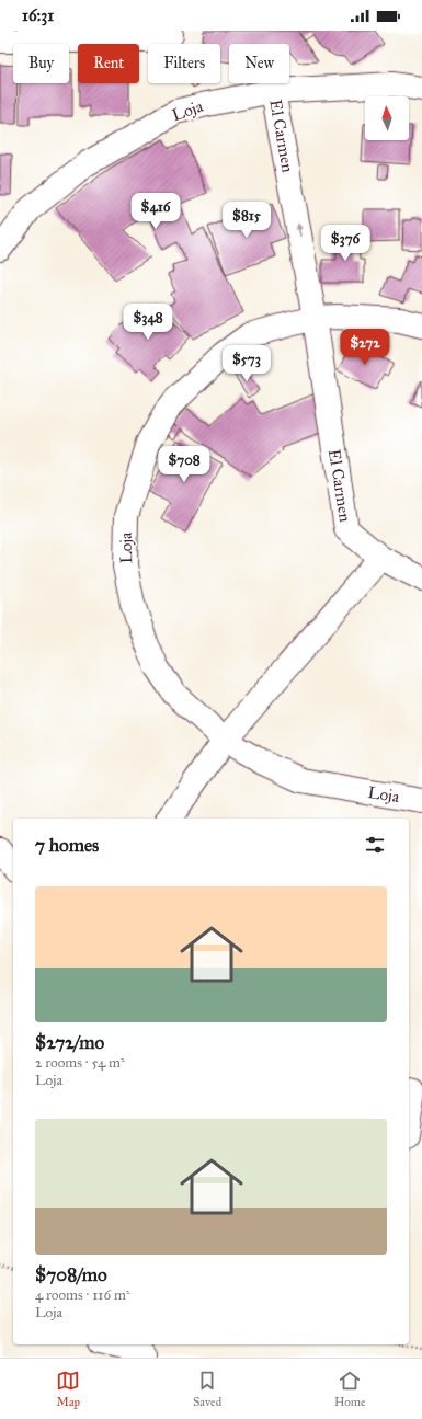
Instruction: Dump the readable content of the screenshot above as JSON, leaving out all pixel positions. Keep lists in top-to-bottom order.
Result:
{
  "streets": {
    "street": ["Loja", "El Carmen"]
  },
  "crossings": [
    ["Loja", "El Carmen"]
  ],
  "one_way": ["El Carmen"],
  "north": "top",
  "page": {
    "status": "16:31",
    "chip": [
      "Buy",
      "Rent",
      "Filters",
      "New"
    ],
    "price": [
      "$416",
      "$815",
      "$376",
      "$348",
      "$272",
      "$573",
      "$708"
    ],
    "heading": "7 homes",
    "list": [
      {
        "name": "$272/mo",
        "note": "2 rooms · 54 m² · Loja"
      },
      {
        "name": "$708/mo",
        "note": "4 rooms · 116 m² · Loja"
      }
    ],
    "tabs": ["Map", "Saved", "Home"]
  }
}
